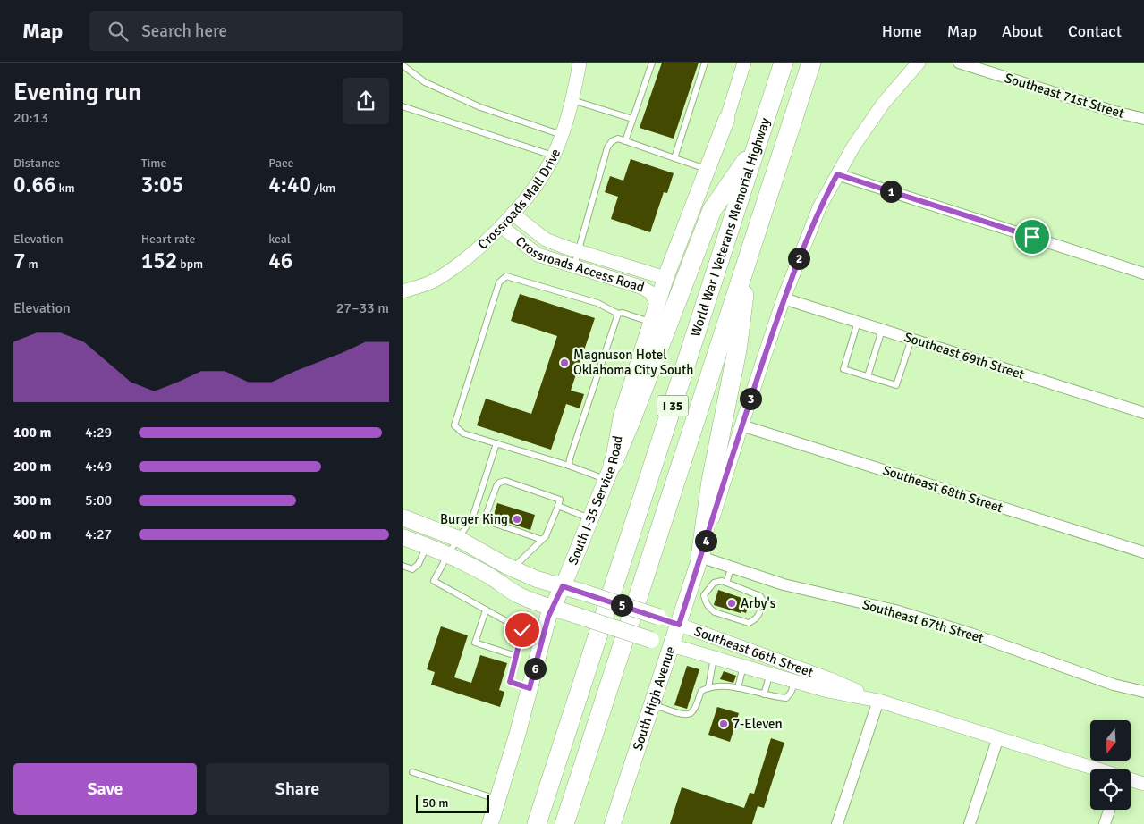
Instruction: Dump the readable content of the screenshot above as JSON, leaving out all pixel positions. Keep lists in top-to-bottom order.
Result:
{
  "streets": {
    "highway": ["World War I Veterans Memorial Highway", "I 35"],
    "main road": ["South I-35 Service Road", "Southeast 66th Street", "South High Avenue"],
    "street": [
      "Southeast 71st Street",
      "Crossroads Mall Drive",
      "Crossroads Access Road",
      "Southeast 69th Street",
      "Southeast 68th Street",
      "Southeast 67th Street"
    ]
  },
  "crossings": [
    ["Crossroads Mall Drive", "Crossroads Access Road"],
    ["Crossroads Access Road", "South I-35 Service Road"],
    ["Southeast 69th Street", "South High Avenue"],
    ["Southeast 68th Street", "South High Avenue"],
    ["South I-35 Service Road", "Southeast 66th Street"],
    ["Southeast 67th Street", "South High Avenue"],
    ["Southeast 66th Street", "South High Avenue"]
  ],
  "places": [
    "Magnuson Hotel Oklahoma City South",
    "Burger King",
    "Arby's",
    "7-Eleven"
  ],
  "scale_bar": "50 m",
  "north": "bottom",
  "page": {
    "header": "Map",
    "search": "Search here",
    "nav": [
      "Home",
      "Map",
      "About",
      "Contact"
    ],
    "heading": ["Evening run", "20:13"],
    "stats": [
      ["Distance", "0.66 km"],
      ["Time", "3:05"],
      ["Pace", "4:40 /km"],
      ["Elevation", "7 m"],
      ["Heart rate", "152 bpm"],
      ["kcal", "46"]
    ],
    "pins": [
      "1",
      "2",
      "3",
      "4",
      "5",
      "6"
    ],
    "chart": ["Elevation", "27–33 m"],
    "list": [
      {
        "name": "100 m",
        "note": "4:29"
      },
      {
        "name": "200 m",
        "note": "4:49"
      },
      {
        "name": "300 m",
        "note": "5:00"
      },
      {
        "name": "400 m",
        "note": "4:27"
      }
    ],
    "buttons": ["Save", "Share"],
    "scale": "50 m"
  }
}
